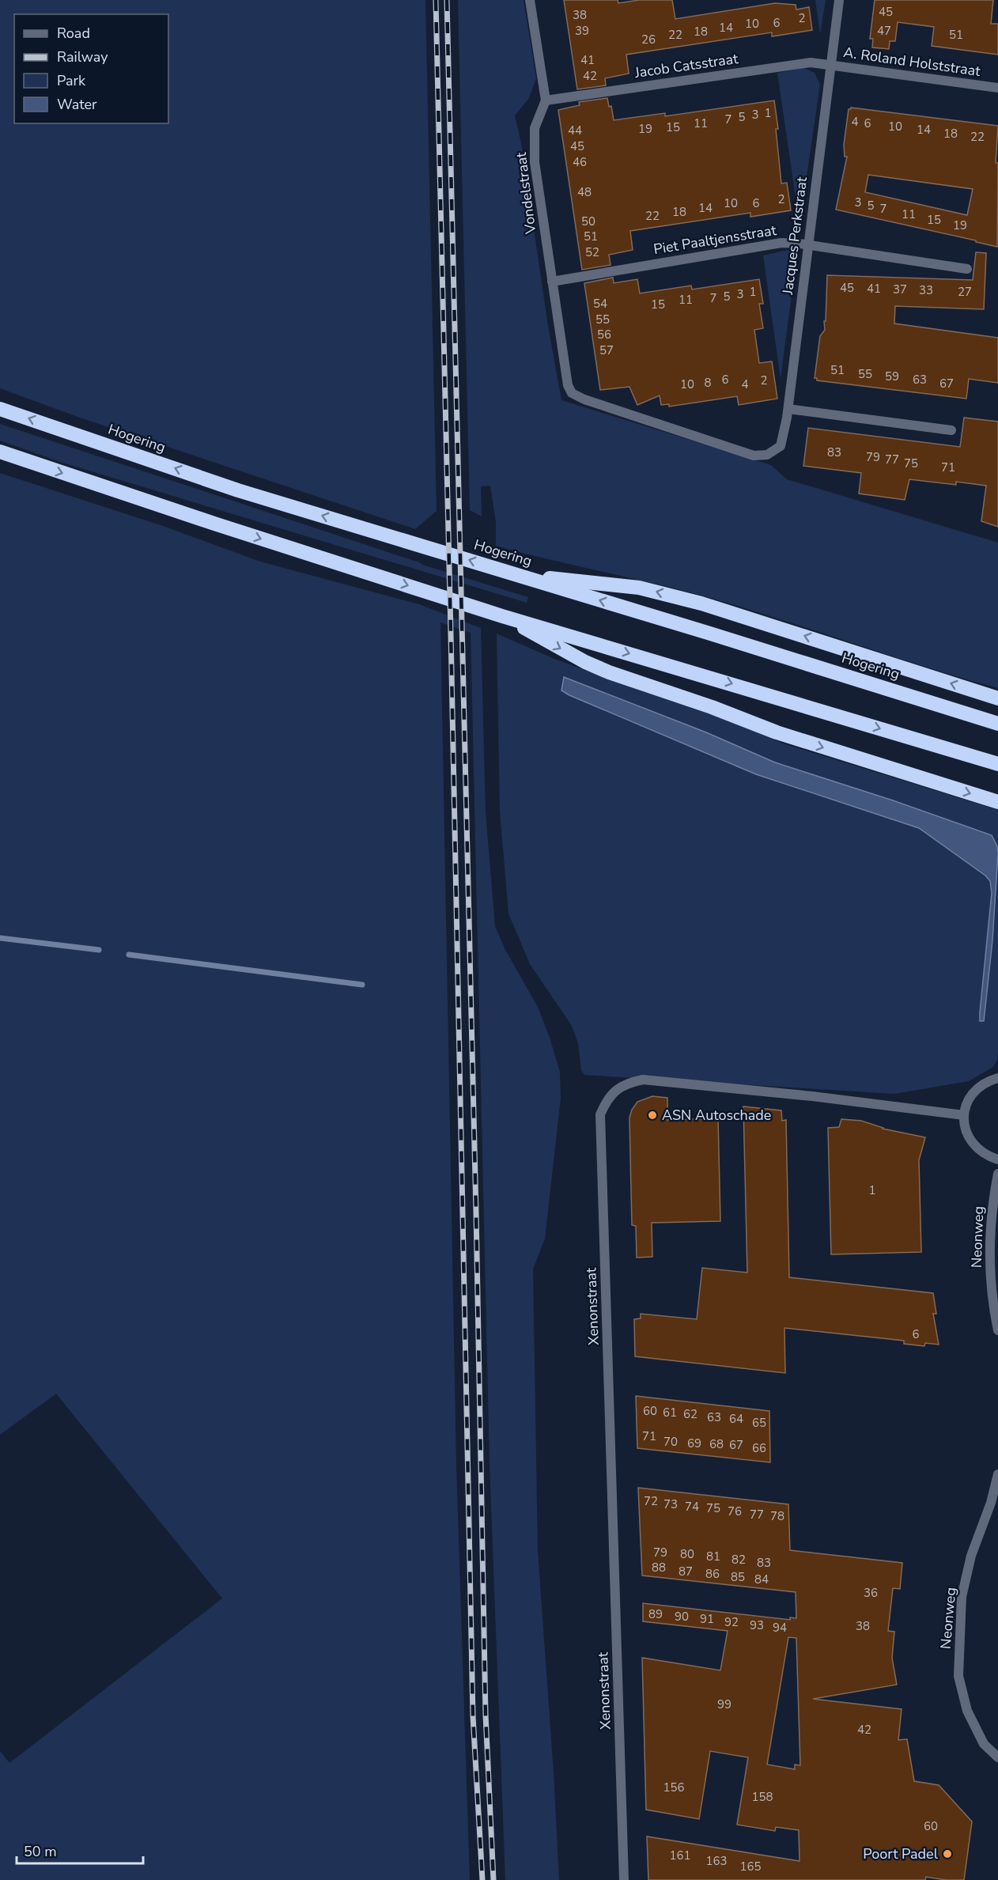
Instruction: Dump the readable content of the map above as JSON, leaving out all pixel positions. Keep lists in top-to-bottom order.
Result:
{
  "streets": {
    "highway": ["Hogering"],
    "street": [
      "A. Roland Holststraat",
      "Jacob Catsstraat",
      "Vondelstraat",
      "Jacques Perkstraat",
      "Piet Paaltjensstraat",
      "Neonweg",
      "Xenonstraat"
    ]
  },
  "crossings": [
    ["A. Roland Holststraat", "Jacob Catsstraat"],
    ["A. Roland Holststraat", "Jacques Perkstraat"],
    ["Jacob Catsstraat", "Vondelstraat"],
    ["Jacob Catsstraat", "Jacques Perkstraat"],
    ["Vondelstraat", "Jacques Perkstraat"],
    ["Vondelstraat", "Piet Paaltjensstraat"],
    ["Jacques Perkstraat", "Piet Paaltjensstraat"]
  ],
  "places": ["ASN Autoschade", "Poort Padel"],
  "house_numbers": [
    "45",
    "38",
    "2",
    "6",
    "10",
    "14",
    "39",
    "47",
    "18",
    "22",
    "51",
    "26",
    "41",
    "42",
    "1",
    "3",
    "5",
    "7",
    "4",
    "11",
    "6",
    "10",
    "15",
    "19",
    "14",
    "44",
    "18",
    "22",
    "45",
    "46",
    "48",
    "2",
    "3",
    "10",
    "6",
    "5",
    "14",
    "7",
    "18",
    "11",
    "22",
    "15",
    "50",
    "19",
    "51",
    "52",
    "45",
    "41",
    "37",
    "33",
    "1",
    "27",
    "3",
    "5",
    "7",
    "11",
    "54",
    "15",
    "55",
    "56",
    "57",
    "51",
    "55",
    "59",
    "6",
    "63",
    "2",
    "8",
    "67",
    "10",
    "4",
    "83",
    "79",
    "77",
    "75",
    "71",
    "1",
    "6",
    "60",
    "61",
    "62",
    "63",
    "64",
    "65",
    "71",
    "70",
    "69",
    "68",
    "67",
    "66",
    "72",
    "73",
    "74",
    "75",
    "76",
    "77",
    "78",
    "79",
    "80",
    "81",
    "82",
    "83",
    "88",
    "87",
    "86",
    "85",
    "84",
    "36",
    "89",
    "90",
    "91",
    "92",
    "93",
    "38",
    "94",
    "99",
    "42",
    "156",
    "158",
    "60",
    "161",
    "163",
    "165"
  ],
  "legend": [
    "Road",
    "Railway",
    "Park",
    "Water"
  ],
  "scale_bar": "50 m"
}
